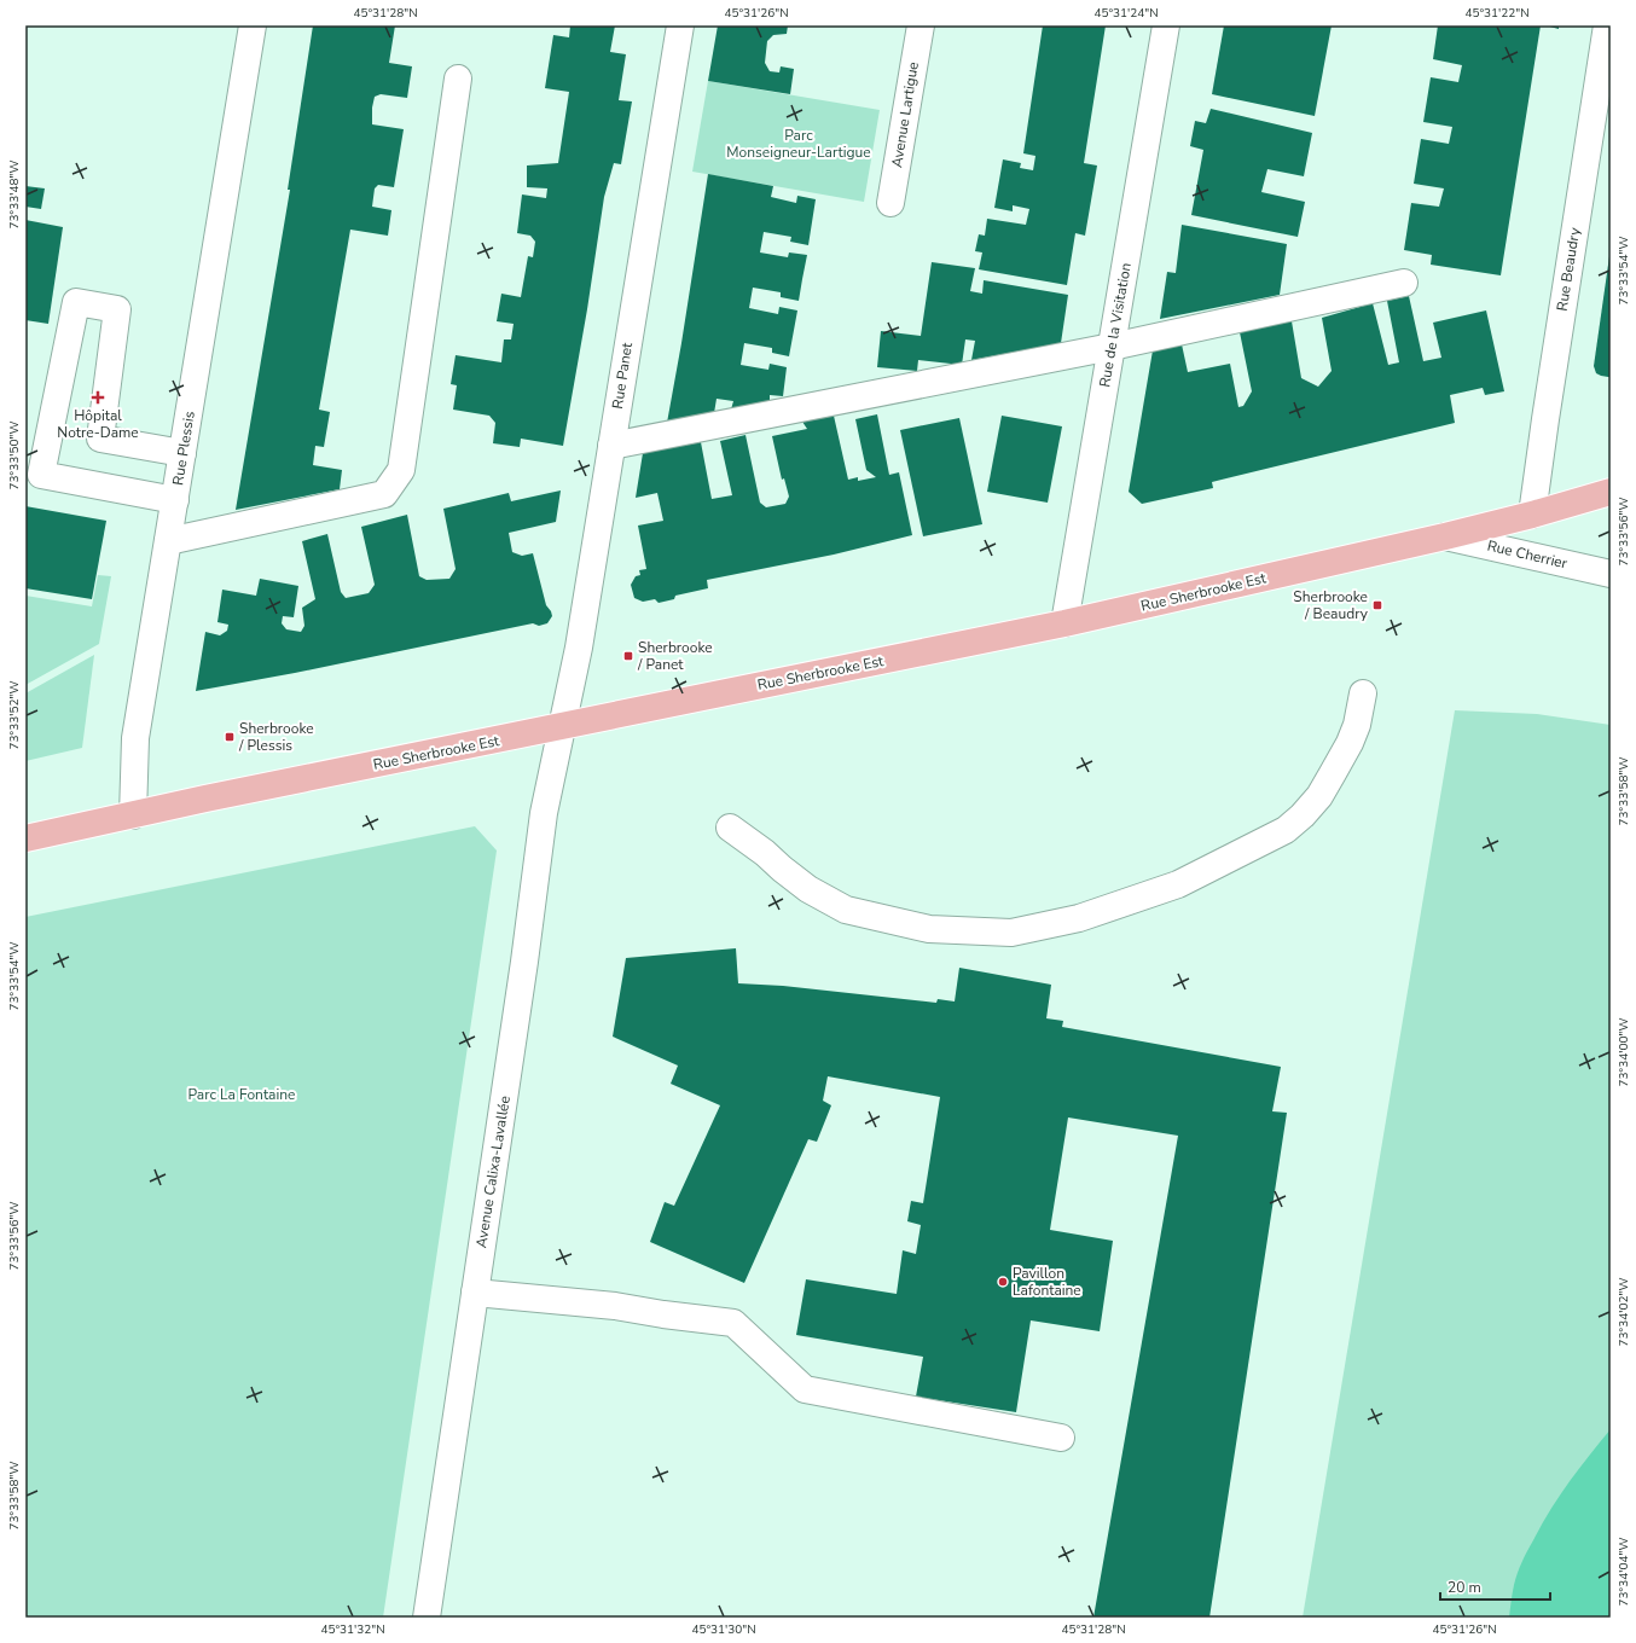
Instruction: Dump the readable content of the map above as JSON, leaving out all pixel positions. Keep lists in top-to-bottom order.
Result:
{
  "streets": {
    "main road": ["Rue Sherbrooke Est"],
    "street": [
      "Avenue Lartigue",
      "Rue Beaudry",
      "Rue de la Visitation",
      "Rue Panet",
      "Rue Plessis",
      "Rue Cherrier",
      "Avenue Calixa-Lavallée"
    ]
  },
  "crossings": [
    ["Rue Beaudry", "Rue Sherbrooke Est"],
    ["Rue de la Visitation", "Rue Sherbrooke Est"],
    ["Rue Panet", "Rue Sherbrooke Est"],
    ["Rue Panet", "Avenue Calixa-Lavallée"],
    ["Rue Plessis", "Rue Sherbrooke Est"],
    ["Rue Cherrier", "Rue Sherbrooke Est"],
    ["Rue Sherbrooke Est", "Avenue Calixa-Lavallée"]
  ],
  "parks": ["Parc Monseigneur-Lartigue", "Parc La Fontaine"],
  "places": {
    "health": ["Hôpital Notre-Dame"],
    "transit": ["Sherbrooke / Beaudry", "Sherbrooke / Panet", "Sherbrooke / Plessis"],
    "other": ["Pavillon Lafontaine"]
  },
  "scale_bar": "20 m",
  "coordinates": [
    "45°31'28\"N",
    "45°31'26\"N",
    "45°31'24\"N",
    "45°31'22\"N",
    "73°33'48\"W",
    "73°33'54\"W",
    "73°33'50\"W",
    "73°33'56\"W",
    "73°33'52\"W",
    "73°33'58\"W",
    "73°34'00\"W",
    "73°34'02\"W",
    "73°34'04\"W",
    "45°31'32\"N",
    "45°31'30\"N"
  ]
}
